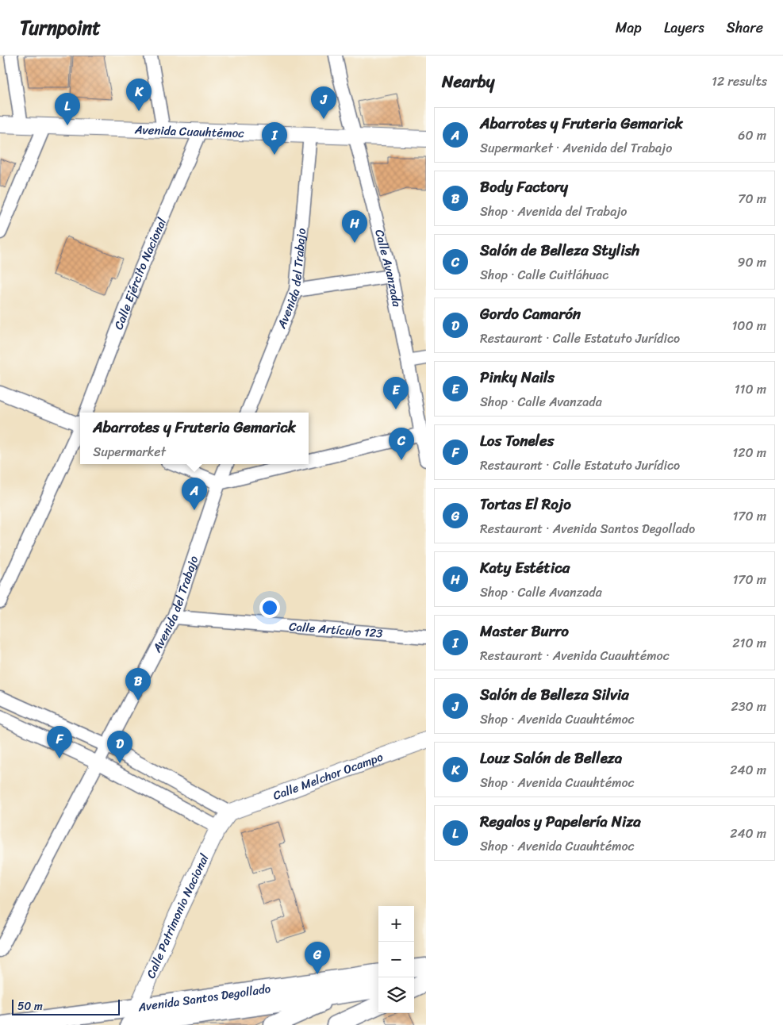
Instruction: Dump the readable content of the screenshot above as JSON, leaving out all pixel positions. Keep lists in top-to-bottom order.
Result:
{
  "streets": {
    "main road": ["Avenida Santos Degollado"],
    "street": [
      "Avenida Cuauhtémoc",
      "Calle Avanzada",
      "Calle Ejército Nacional",
      "Avenida del Trabajo",
      "Calle Artículo 123",
      "Calle Melchor Ocampo",
      "Calle Patrimonio Nacional"
    ]
  },
  "crossings": [
    ["Avenida Cuauhtémoc", "Calle Avanzada"],
    ["Avenida Cuauhtémoc", "Calle Ejército Nacional"],
    ["Avenida Cuauhtémoc", "Avenida del Trabajo"],
    ["Avenida del Trabajo", "Calle Artículo 123"],
    ["Calle Melchor Ocampo", "Calle Patrimonio Nacional"],
    ["Calle Patrimonio Nacional", "Avenida Santos Degollado"]
  ],
  "scale_bar": "50 m",
  "page": {
    "header": "Turnpoint",
    "nav": ["Map", "Layers", "Share"],
    "heading": ["Nearby", "12 results"],
    "pins": [
      "K",
      "J",
      "L",
      "I",
      "H",
      "E",
      "C",
      "A",
      "B",
      "F",
      "D",
      "G"
    ],
    "list": [
      {
        "mark": "A",
        "name": "Abarrotes y Fruteria Gemarick",
        "note": "Supermarket · Avenida del Trabajo",
        "value": "60 m"
      },
      {
        "mark": "B",
        "name": "Body Factory",
        "note": "Shop · Avenida del Trabajo",
        "value": "70 m"
      },
      {
        "mark": "C",
        "name": "Salón de Belleza Stylish",
        "note": "Shop · Calle Cuitláhuac",
        "value": "90 m"
      },
      {
        "mark": "D",
        "name": "Gordo Camarón",
        "note": "Restaurant · Calle Estatuto Jurídico",
        "value": "100 m"
      },
      {
        "mark": "E",
        "name": "Pinky Nails",
        "note": "Shop · Calle Avanzada",
        "value": "110 m"
      },
      {
        "mark": "F",
        "name": "Los Toneles",
        "note": "Restaurant · Calle Estatuto Jurídico",
        "value": "120 m"
      },
      {
        "mark": "G",
        "name": "Tortas El Rojo",
        "note": "Restaurant · Avenida Santos Degollado",
        "value": "170 m"
      },
      {
        "mark": "H",
        "name": "Katy Estética",
        "note": "Shop · Calle Avanzada",
        "value": "170 m"
      },
      {
        "mark": "I",
        "name": "Master Burro",
        "note": "Restaurant · Avenida Cuauhtémoc",
        "value": "210 m"
      },
      {
        "mark": "J",
        "name": "Salón de Belleza Silvia",
        "note": "Shop · Avenida Cuauhtémoc",
        "value": "230 m"
      },
      {
        "mark": "K",
        "name": "Louz Salón de Belleza",
        "note": "Shop · Avenida Cuauhtémoc",
        "value": "240 m"
      },
      {
        "mark": "L",
        "name": "Regalos y Papelería Niza",
        "note": "Shop · Avenida Cuauhtémoc",
        "value": "240 m"
      }
    ],
    "popup": ["Abarrotes y Fruteria Gemarick", "Supermarket"],
    "map_buttons": ["+", "−"],
    "scale": "50 m"
  }
}
